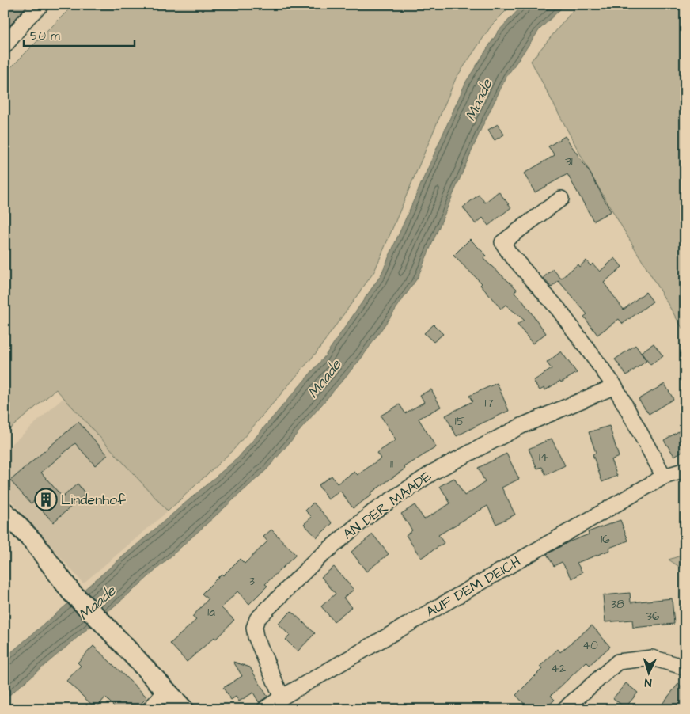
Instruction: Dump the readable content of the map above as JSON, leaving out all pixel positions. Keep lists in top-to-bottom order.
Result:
{
  "streets": {
    "street": ["AN DER MAADE", "AUF DEM DEICH"]
  },
  "crossings": [
    ["AN DER MAADE", "AUF DEM DEICH"]
  ],
  "water": ["Maade"],
  "places": {
    "building": ["Lindenhof"]
  },
  "house_numbers": [
    "31",
    "17",
    "15",
    "14",
    "11",
    "16",
    "3",
    "38",
    "1a",
    "36",
    "40",
    "42"
  ],
  "scale_bar": "50 m",
  "north": "bottom"
}
